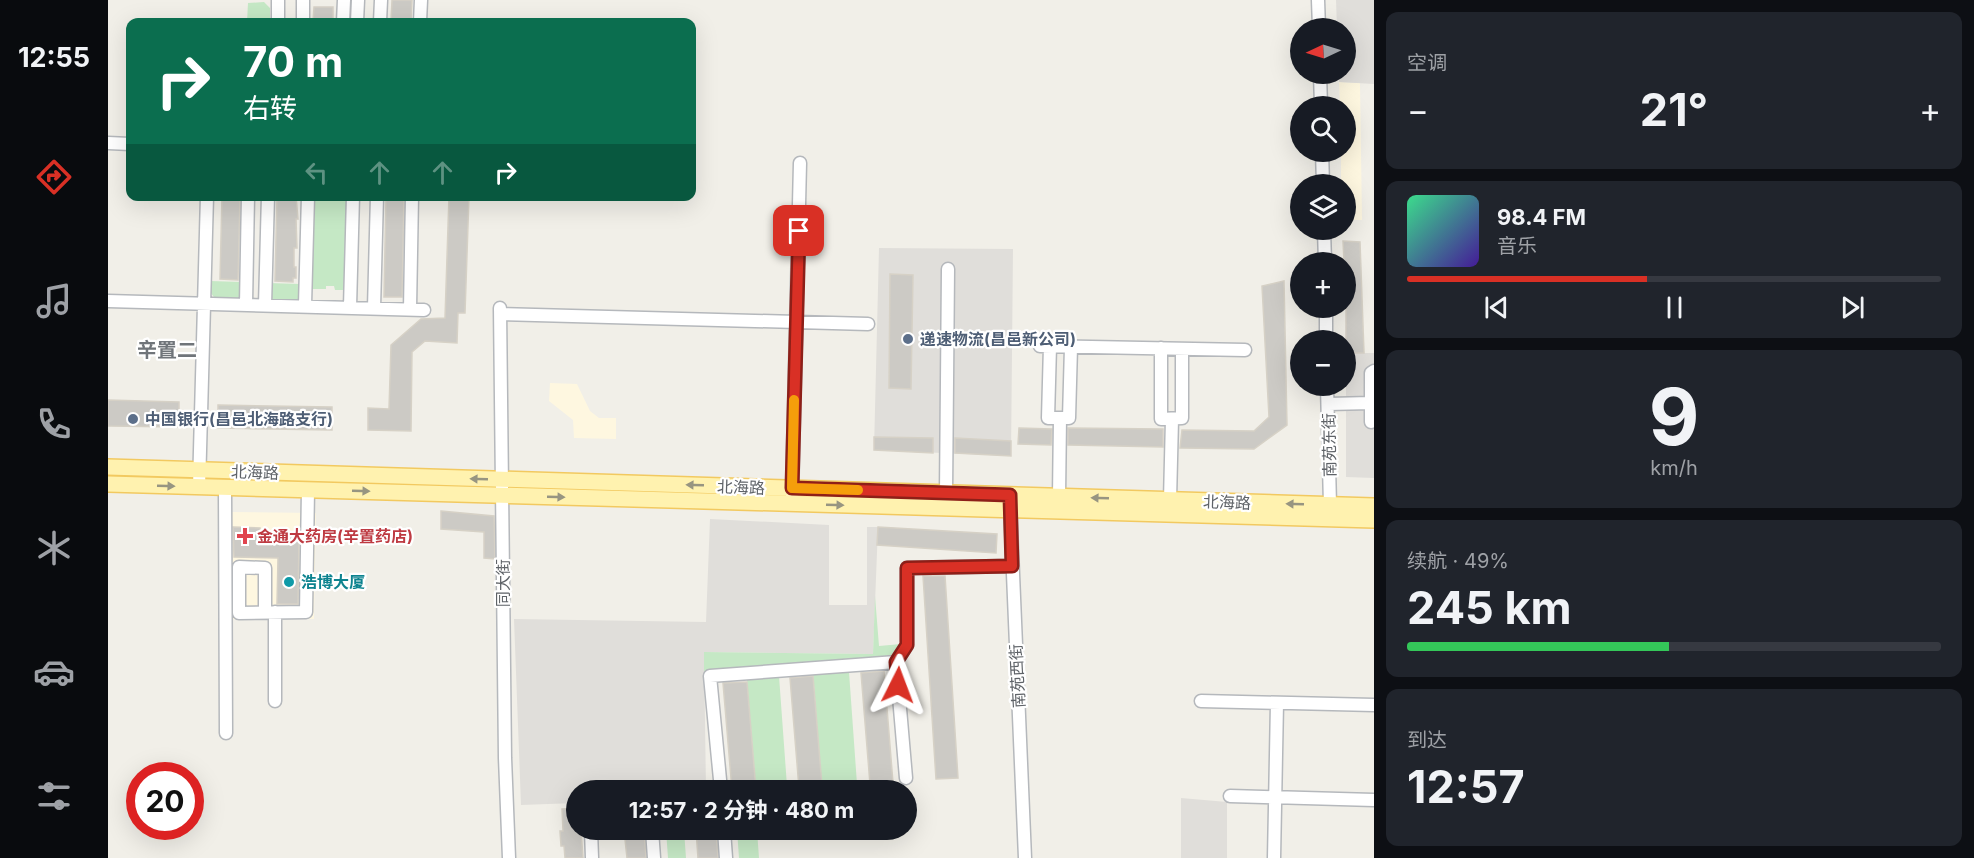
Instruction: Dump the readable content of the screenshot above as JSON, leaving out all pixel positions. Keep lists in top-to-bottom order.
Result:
{
  "streets": {
    "main road": ["北海路"],
    "street": ["南苑东街", "同大街", "南苑西街"]
  },
  "crossings": [
    ["南苑东街", "北海路"],
    ["北海路", "同大街"],
    ["北海路", "南苑西街"]
  ],
  "districts": ["辛置二"],
  "places": {
    "other": ["递速物流(昌邑新公司)", "中国银行(昌邑北海路支行)", "浩博大厦"],
    "health": ["金通大药房(辛置药店)"]
  },
  "north": "left",
  "page": {
    "tabs": "12:55",
    "tile": [
      "空调",
      ["9", "km/h"],
      ["续航 · 49%", "245 km"],
      ["到达", "12:57"]
    ],
    "map_buttons": ["+", "−"],
    "turn": ["70 m", "右转"],
    "heat": ["−", "21°", "+"],
    "song": ["98.4 FM", "音乐"],
    "limit": "20",
    "trip": "12:57 · 2 分钟 · 480 m"
  }
}
